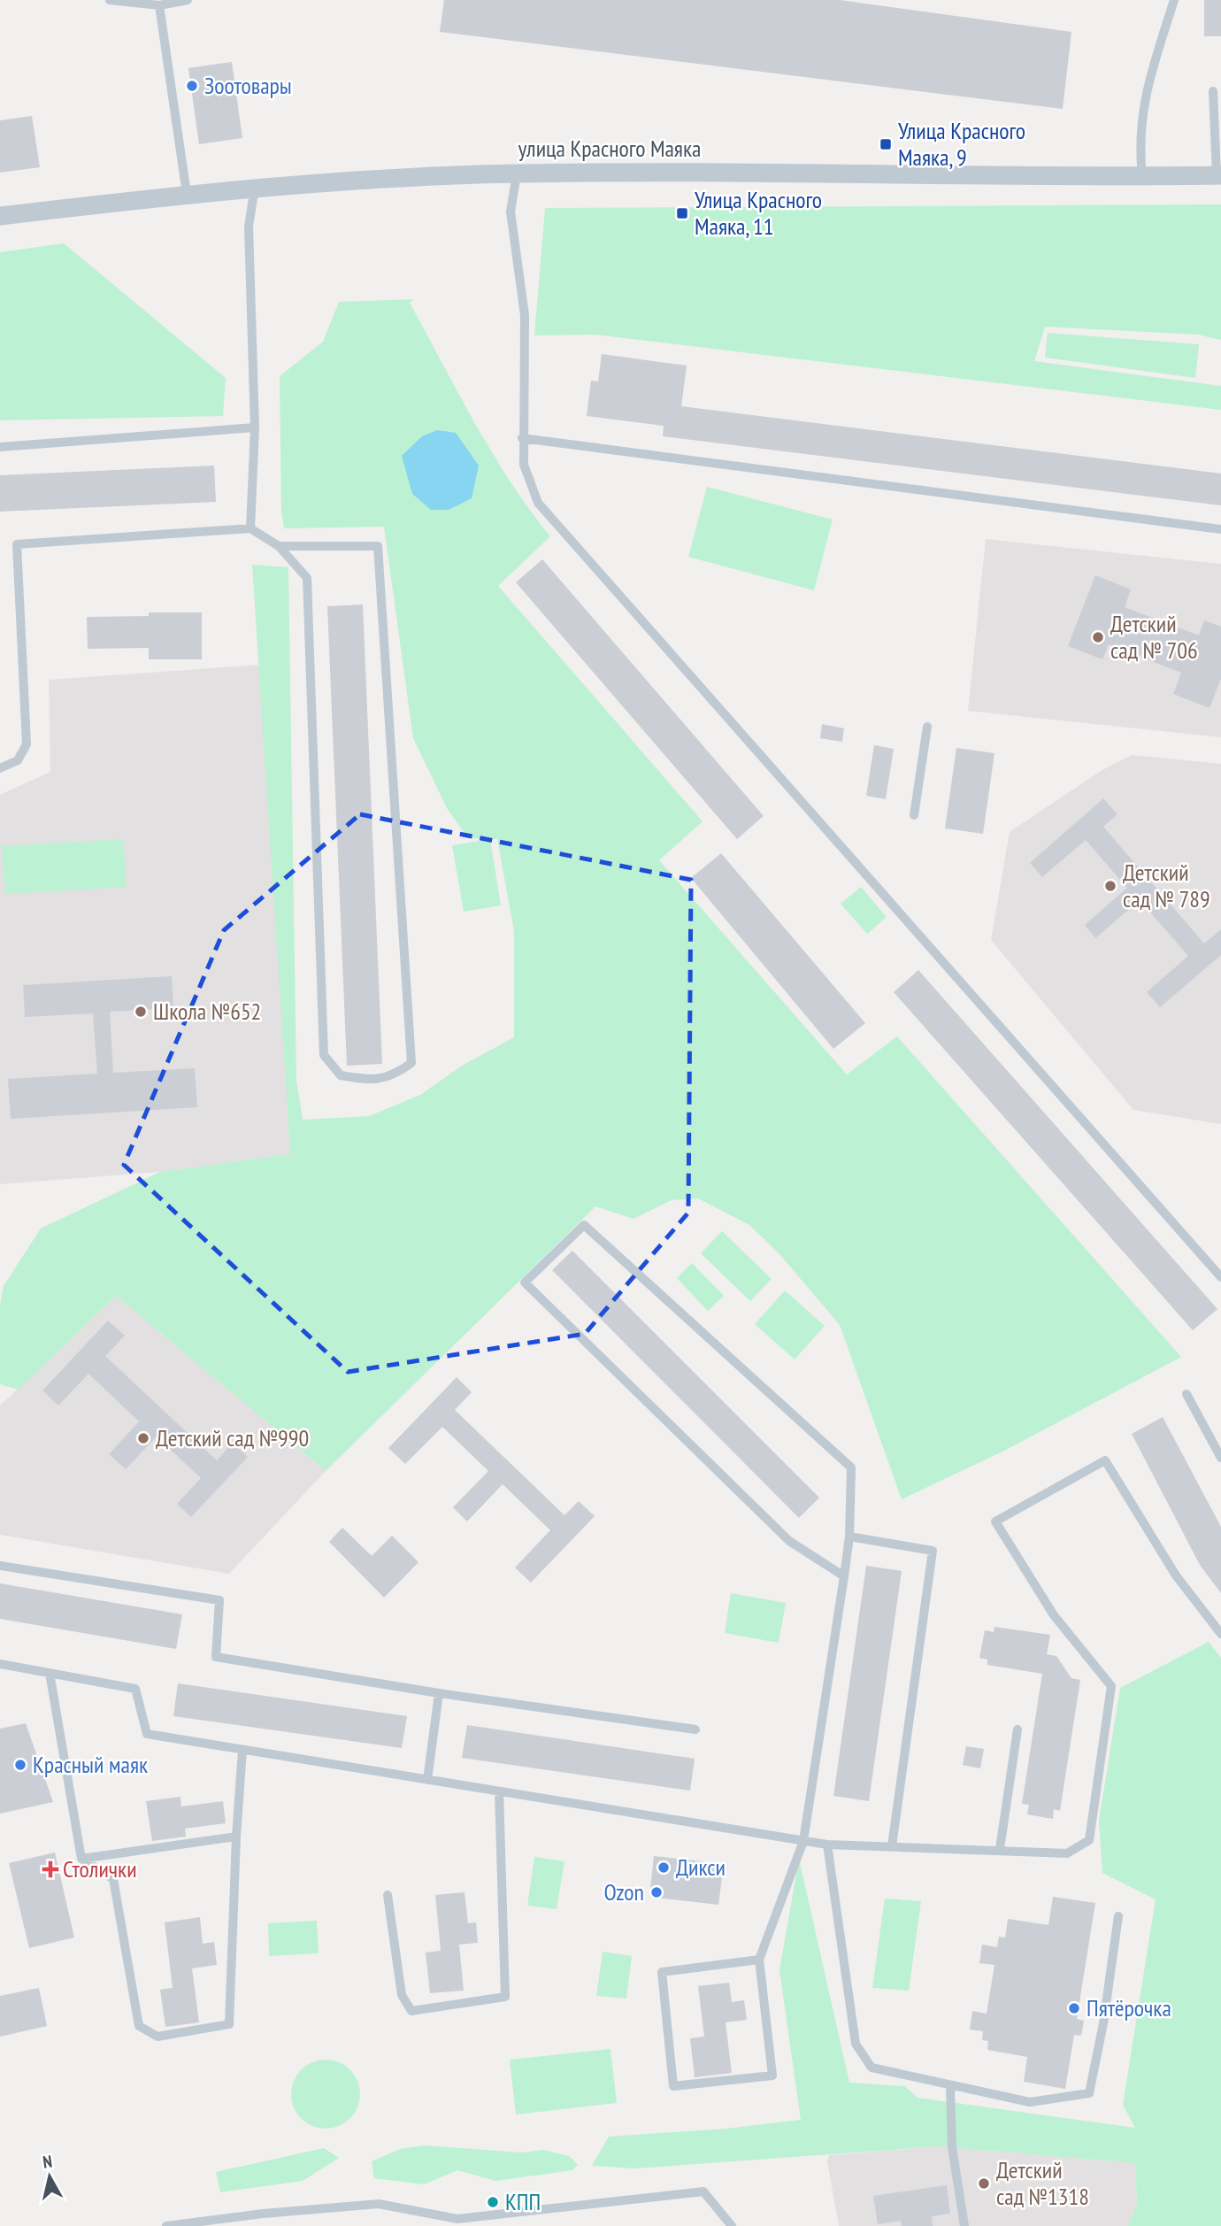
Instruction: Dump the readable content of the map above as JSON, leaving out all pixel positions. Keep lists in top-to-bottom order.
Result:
{
  "streets": {
    "street": ["улица Красного Маяка"]
  },
  "places": {
    "other": [
      "Зоотовары",
      "Детский сад № 706",
      "Детский сад № 789",
      "Школа №652",
      "Детский сад №990",
      "Красный маяк",
      "Дикси",
      "Ozon",
      "Пятёрочка",
      "Детский сад №1318",
      "КПП"
    ],
    "transit": ["Улица Красного Маяка, 9", "Улица Красного Маяка, 11"],
    "health": ["Столички"]
  },
  "north": "top"
}
